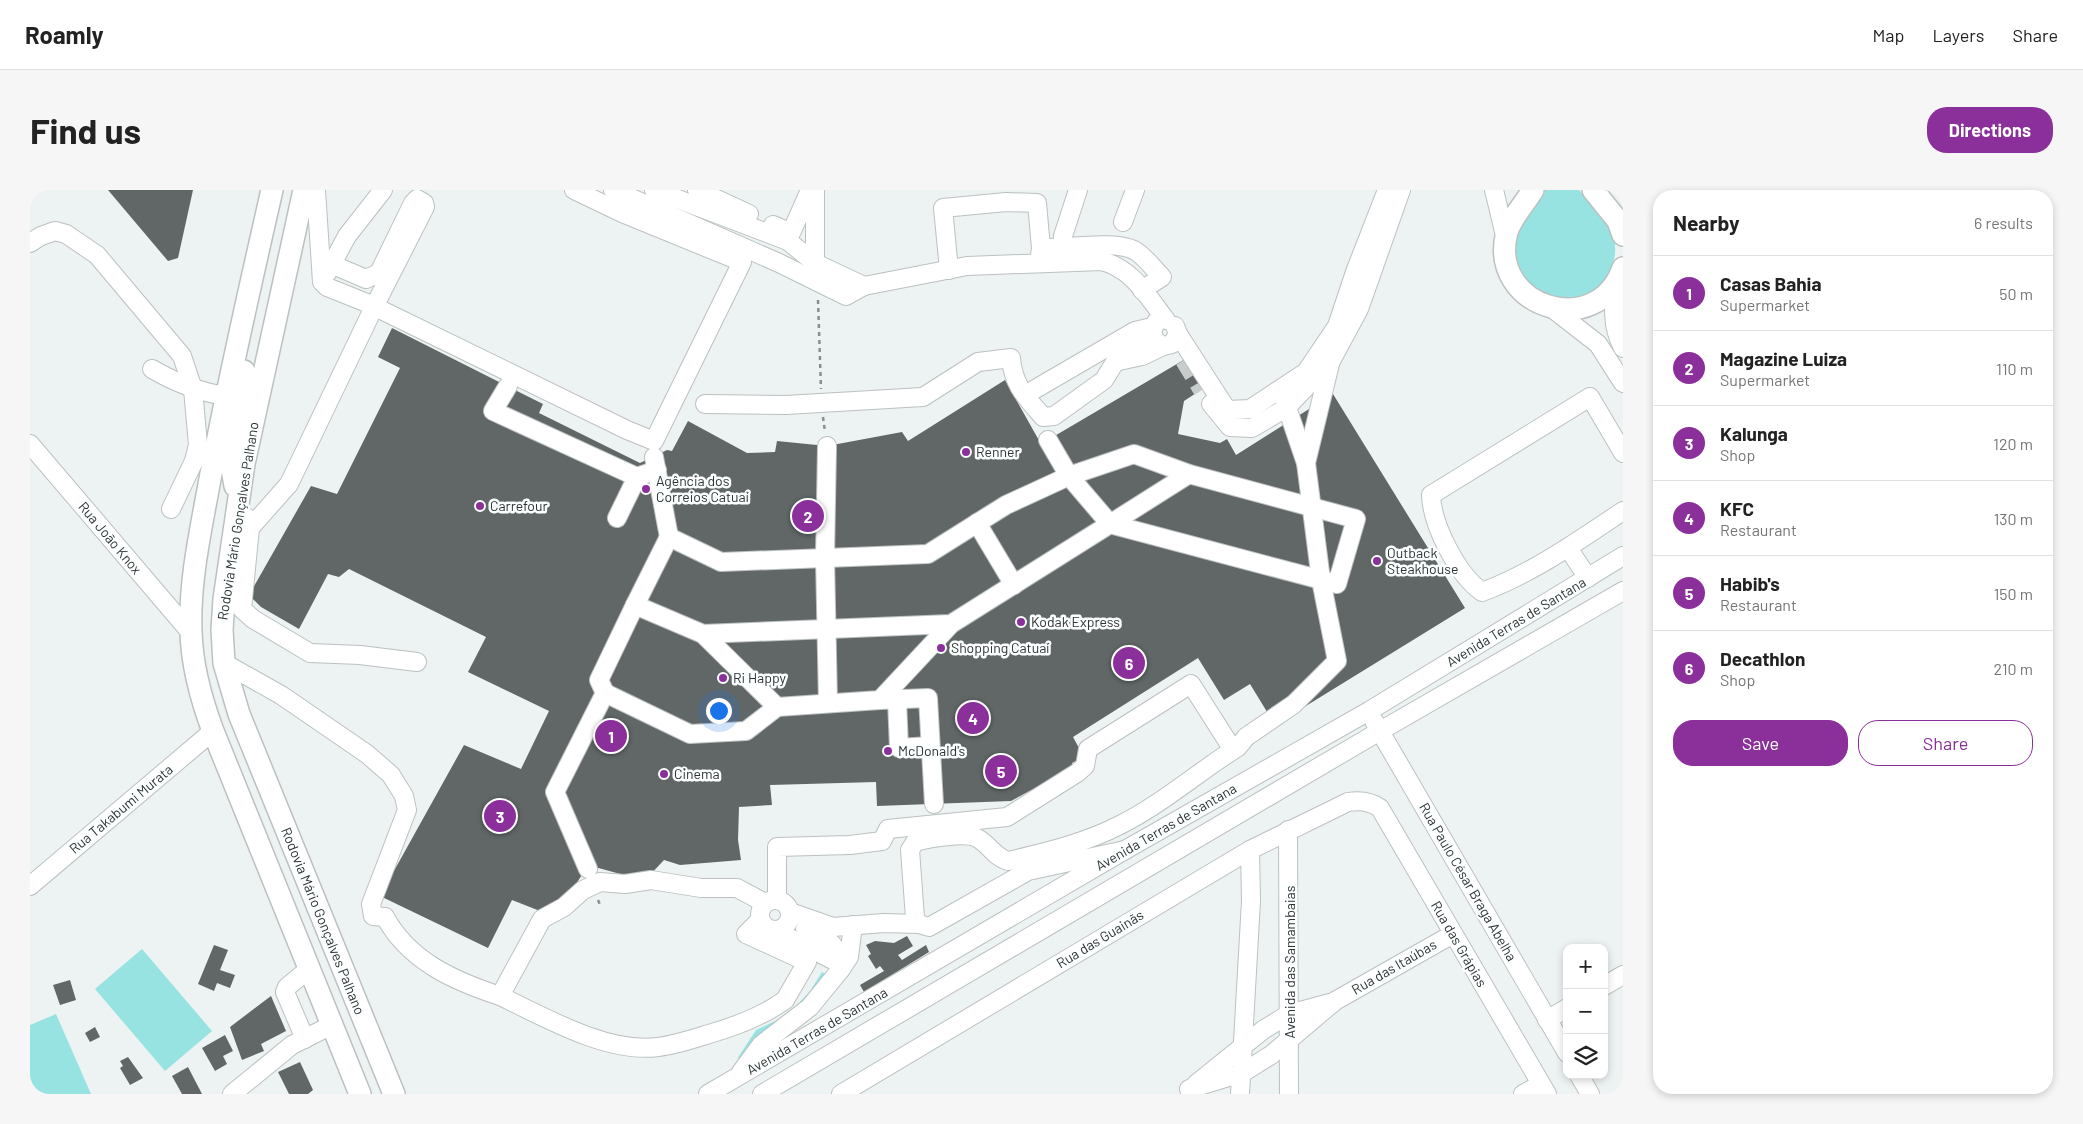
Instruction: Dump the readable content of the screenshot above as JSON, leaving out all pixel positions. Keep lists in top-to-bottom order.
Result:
{
  "streets": {
    "main road": ["Rodovia Mário Gonçalves Palhano"],
    "street": [
      "Rua João Knox",
      "Avenida Terras de Santana",
      "Rua Takabumi Murata",
      "Rua Paulo César Braga Abelha",
      "Rua das Guainãs",
      "Rua das Grápias",
      "Avenida das Samambaias",
      "Rua das Itaúbas"
    ]
  },
  "crossings": [
    ["Avenida Terras de Santana", "Rua Paulo César Braga Abelha"],
    ["Rua das Guainãs", "Rua das Grápias"],
    ["Rua das Guainãs", "Avenida das Samambaias"],
    ["Rua das Grápias", "Rua das Itaúbas"],
    ["Avenida das Samambaias", "Rua das Itaúbas"]
  ],
  "places": [
    "Renner",
    "Agência dos Correios Catuaí",
    "Carrefour",
    "Outback Steakhouse",
    "Kodak Express",
    "Shopping Catuaí",
    "Ri Happy",
    "McDonald's",
    "Cinema"
  ],
  "page": {
    "header": "Roamly",
    "nav": ["Map", "Layers", "Share"],
    "buttons": [
      "Directions",
      ["Save", "Share"]
    ],
    "title": "Find us",
    "heading": ["Nearby", "6 results"],
    "list": [
      {
        "mark": "1",
        "name": "Casas Bahia",
        "note": "Supermarket",
        "value": "50 m"
      },
      {
        "mark": "2",
        "name": "Magazine Luiza",
        "note": "Supermarket",
        "value": "110 m"
      },
      {
        "mark": "3",
        "name": "Kalunga",
        "note": "Shop",
        "value": "120 m"
      },
      {
        "mark": "4",
        "name": "KFC",
        "note": "Restaurant",
        "value": "130 m"
      },
      {
        "mark": "5",
        "name": "Habib's",
        "note": "Restaurant",
        "value": "150 m"
      },
      {
        "mark": "6",
        "name": "Decathlon",
        "note": "Shop",
        "value": "210 m"
      }
    ],
    "pins": [
      "2",
      "6",
      "4",
      "1",
      "5",
      "3"
    ],
    "map_buttons": ["+", "−"]
  }
}
